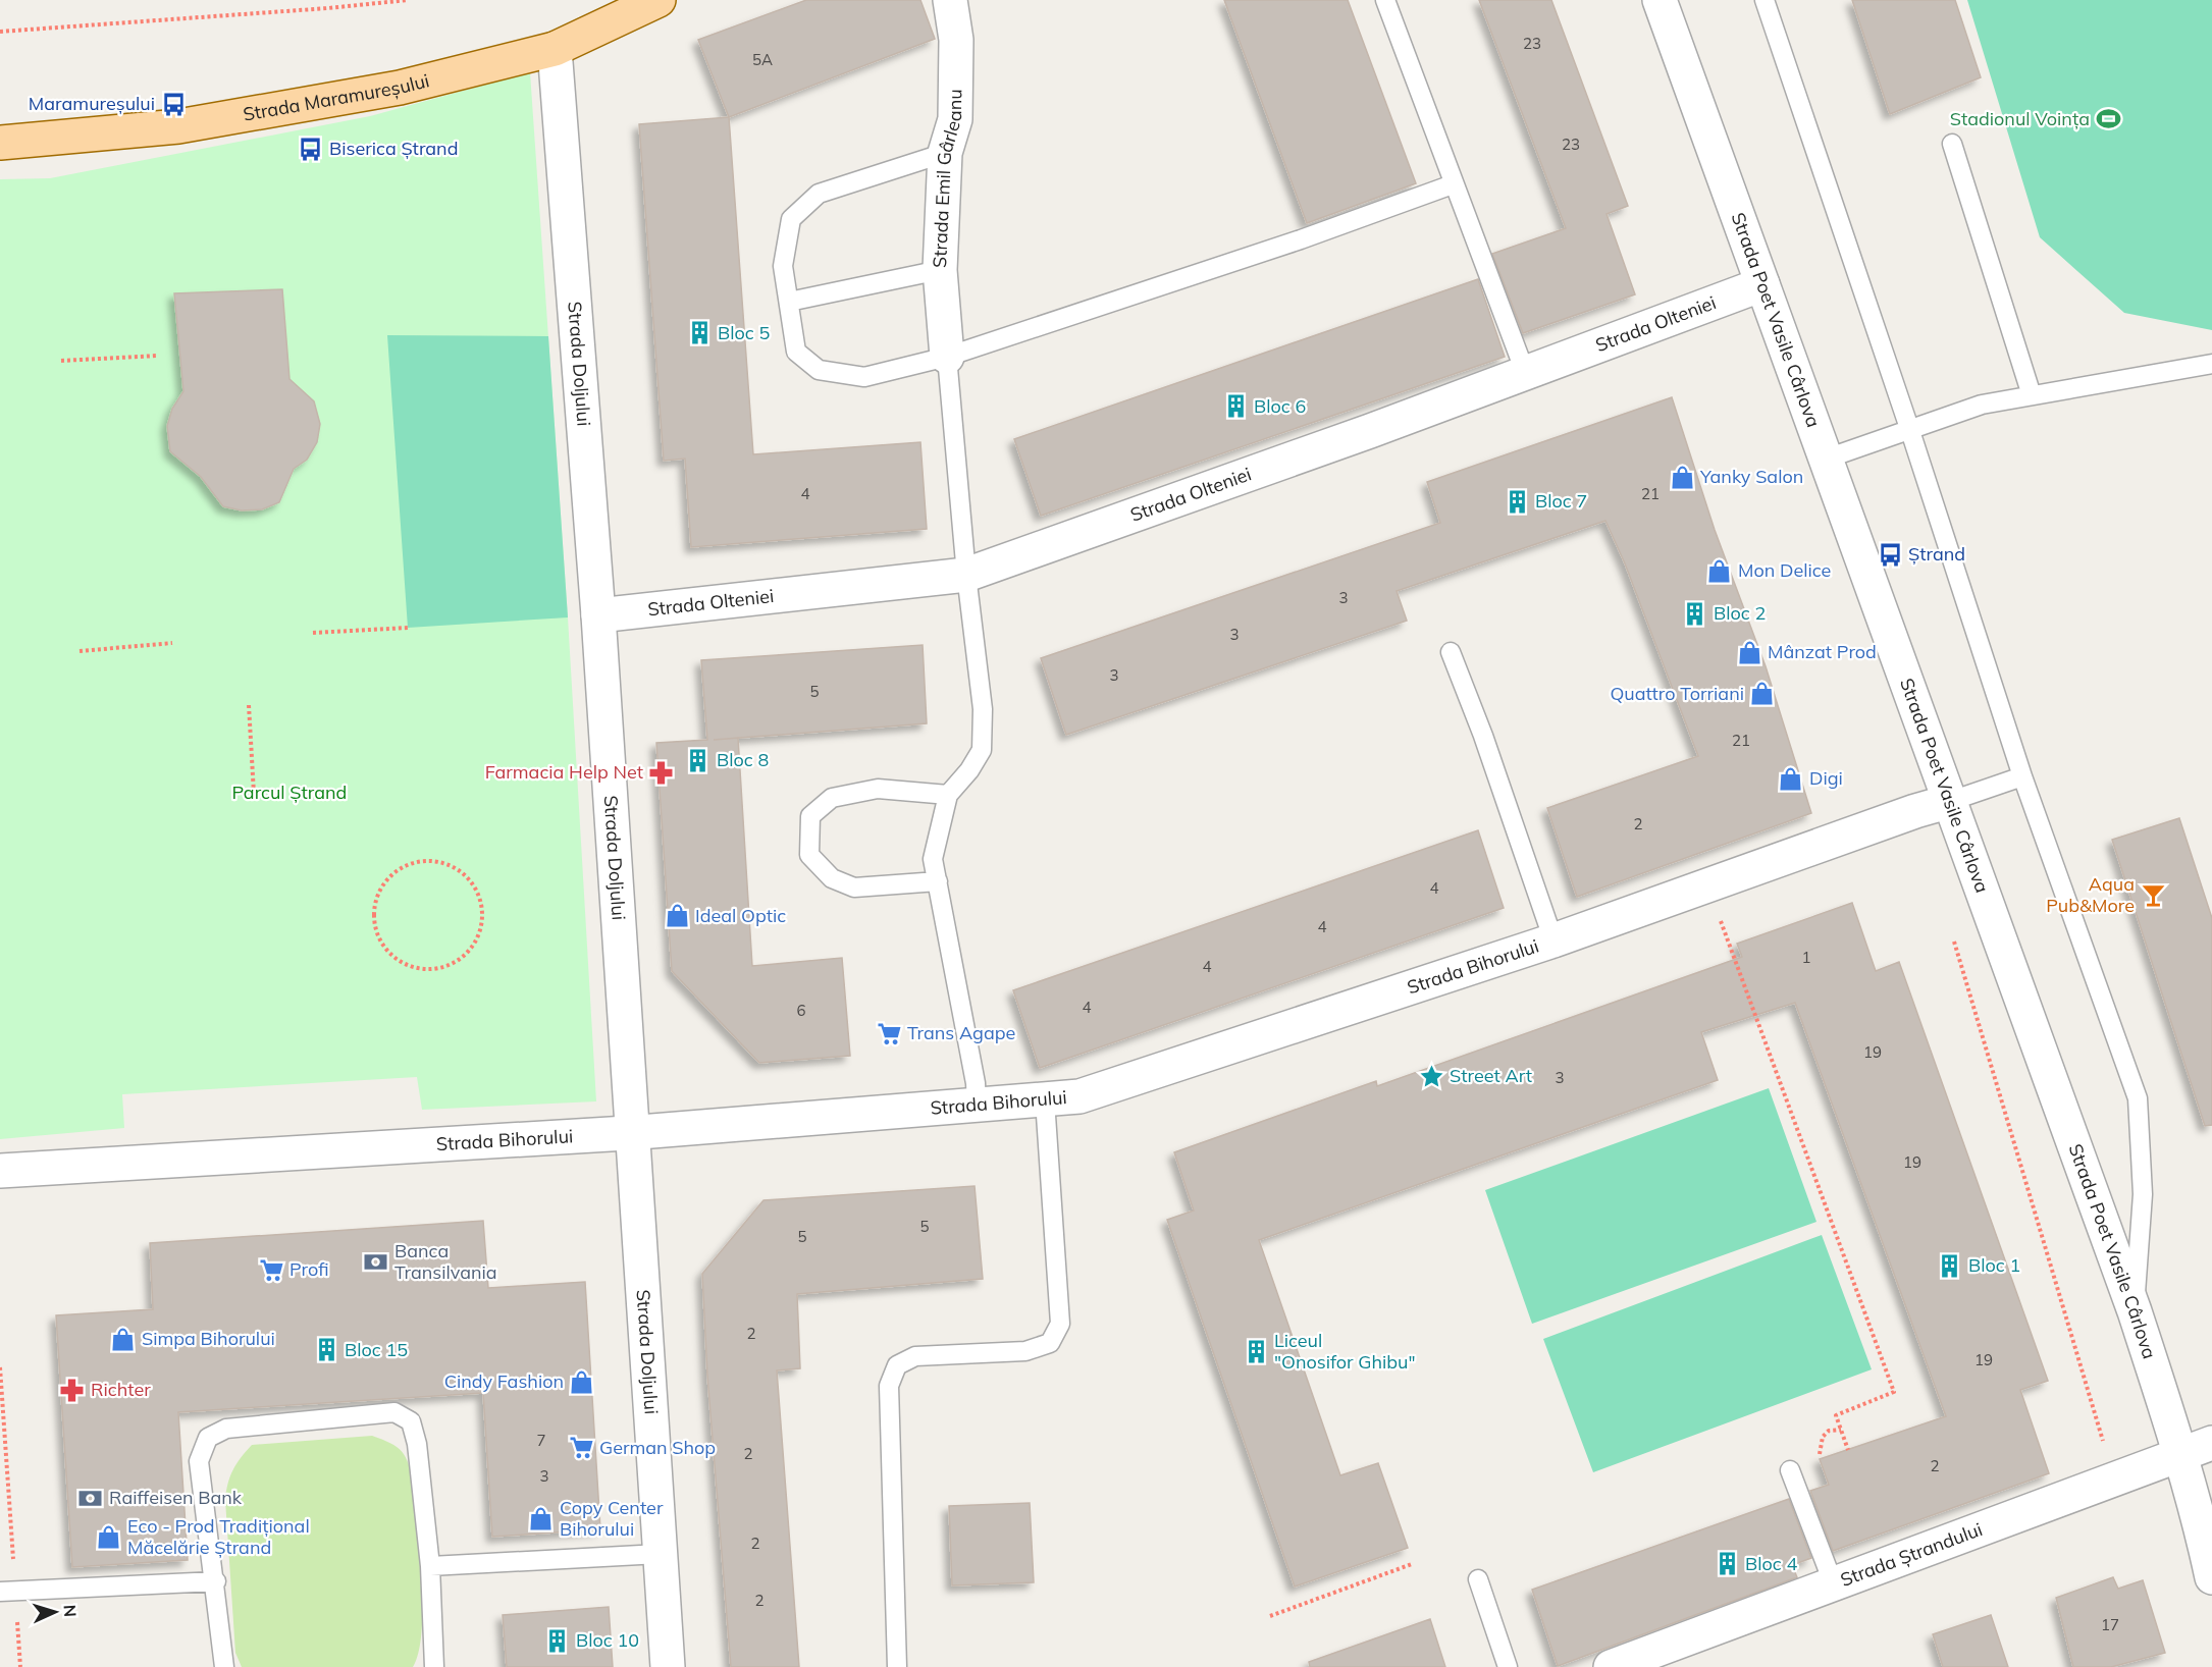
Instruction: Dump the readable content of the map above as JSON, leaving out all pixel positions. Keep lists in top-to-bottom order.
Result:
{
  "streets": {
    "main road": ["Strada Maramureșului"],
    "street": [
      "Strada Emil Gârleanu",
      "Strada Poet Vasile Cârlova",
      "Strada Olteniei",
      "Strada Doljului",
      "Strada Bihorului",
      "Strada Ștrandului"
    ]
  },
  "crossings": [
    ["Strada Maramureșului", "Strada Doljului"],
    ["Strada Poet Vasile Cârlova", "Strada Olteniei"],
    ["Strada Poet Vasile Cârlova", "Strada Bihorului"],
    ["Strada Poet Vasile Cârlova", "Strada Ștrandului"],
    ["Strada Olteniei", "Strada Doljului"],
    ["Strada Doljului", "Strada Bihorului"]
  ],
  "parks": ["Parcul Ștrand"],
  "places": {
    "bus stop": ["Maramureșului", "Biserica Ștrand", "Ștrand"],
    "sports": ["Stadionul Voința"],
    "building": [
      "Bloc 5",
      "Bloc 6",
      "Bloc 7",
      "Bloc 2",
      "Bloc 8",
      "Bloc 1",
      "Bloc 15",
      "Liceul \"Onosifor Ghibu\"",
      "Bloc 4",
      "Bloc 10"
    ],
    "shop": [
      "Yanky Salon",
      "Mon Delice",
      "Mânzat Prod",
      "Quattro Torriani",
      "Digi",
      "Ideal Optic",
      "Simpa Bihorului",
      "Cindy Fashion",
      "Copy Center Bihorului",
      "Eco - Prod Tradițional Măcelărie Ștrand"
    ],
    "pharmacy": ["Farmacia Help Net", "Richter"],
    "bar": ["Aqua Pub&More"],
    "supermarket": ["Trans Agape", "Profi", "German Shop"],
    "place": ["Street Art"],
    "bank": ["Banca Transilvania", "Raiffeisen Bank"]
  },
  "house_numbers": [
    "23",
    "5A",
    "23",
    "4",
    "21",
    "3",
    "3",
    "3",
    "5",
    "21",
    "2",
    "4",
    "4",
    "1",
    "4",
    "4",
    "6",
    "19",
    "3",
    "19",
    "5",
    "5",
    "2",
    "19",
    "7",
    "2",
    "2",
    "3",
    "2",
    "2",
    "17"
  ],
  "north": "right"
}
